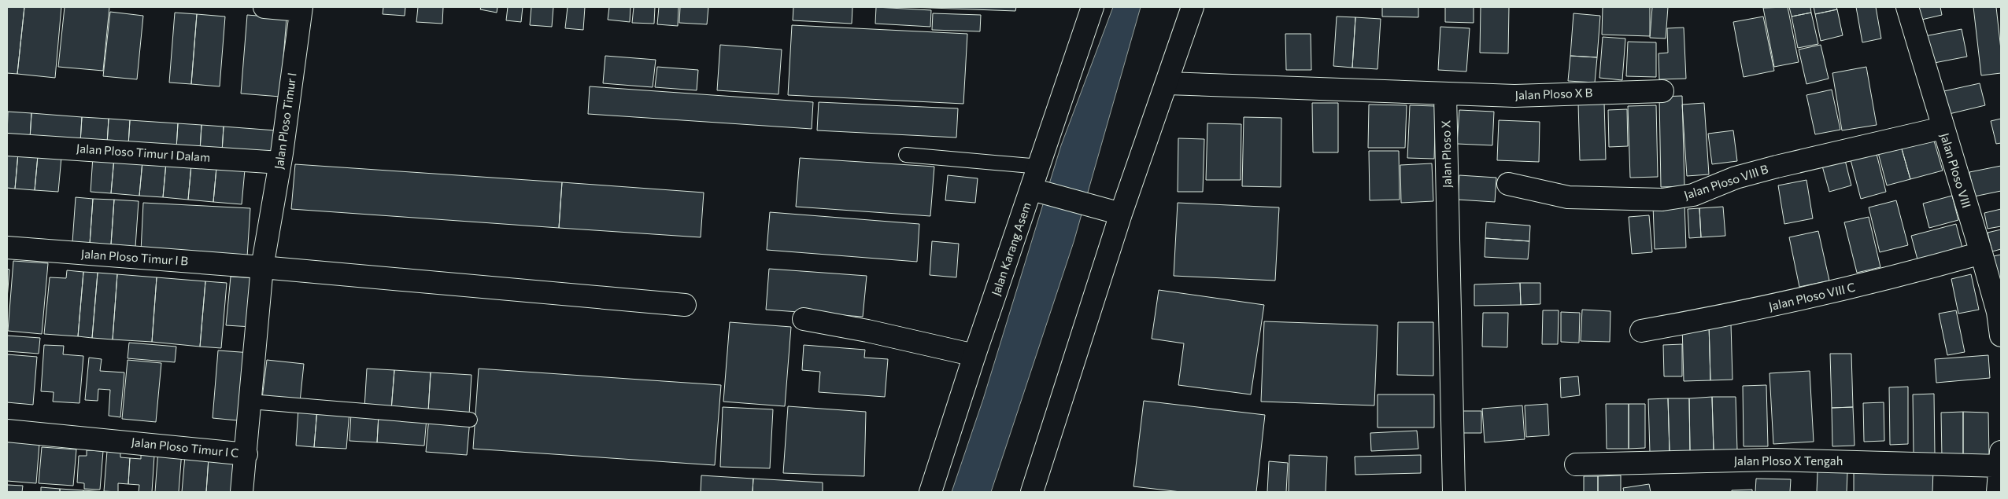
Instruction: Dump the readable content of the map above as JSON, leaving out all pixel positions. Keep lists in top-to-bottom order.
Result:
{
  "streets": {
    "street": [
      "Jalan Ploso X B",
      "Jalan Ploso Timur I",
      "Jalan Ploso Timur I Dalam",
      "Jalan Ploso X",
      "Jalan Ploso VIII",
      "Jalan Ploso VIII B",
      "Jalan Karang Asem",
      "Jalan Ploso Timur I B",
      "Jalan Ploso VIII C",
      "Jalan Ploso Timur I C",
      "Jalan Ploso X Tengah"
    ]
  },
  "crossings": [
    ["Jalan Ploso X B", "Jalan Ploso X"],
    ["Jalan Ploso Timur I", "Jalan Ploso Timur I Dalam"],
    ["Jalan Ploso Timur I", "Jalan Ploso Timur I B"],
    ["Jalan Ploso Timur I", "Jalan Ploso Timur I C"],
    ["Jalan Ploso VIII", "Jalan Ploso VIII B"],
    ["Jalan Ploso VIII", "Jalan Ploso VIII C"],
    ["Jalan Ploso Timur I B", "Jalan Ploso Timur I C"]
  ]
}
